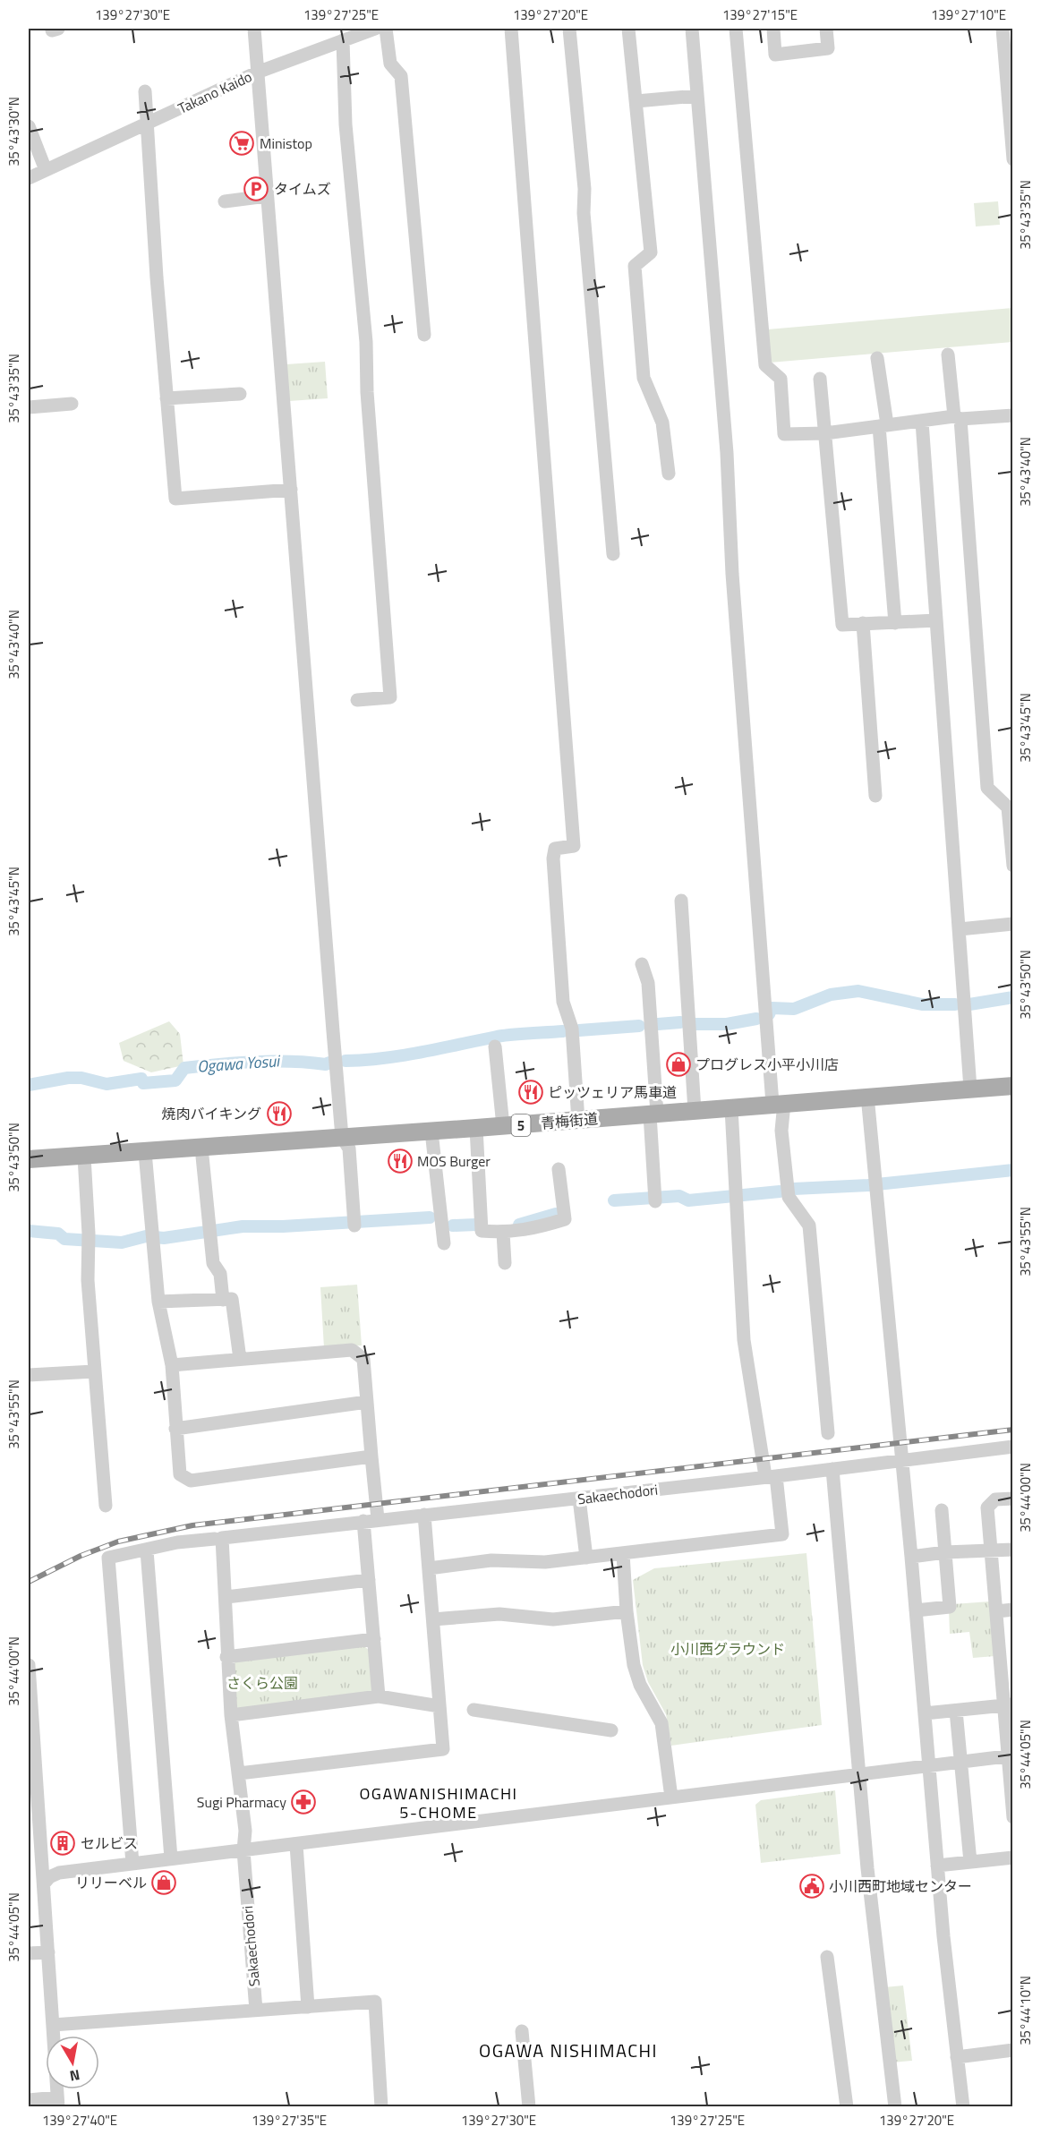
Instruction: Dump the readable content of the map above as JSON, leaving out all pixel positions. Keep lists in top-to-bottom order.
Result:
{
  "streets": {
    "main road": ["青梅街道", "5"],
    "street": ["Takano Kaido", "Sakaechodori"]
  },
  "districts": ["OGAWANISHIMACHI 5-CHOME", "OGAWA NISHIMACHI"],
  "water": ["Ogawa Yosui"],
  "parks": ["小川西グラウンド", "さくら公園"],
  "places": {
    "supermarket": ["Ministop"],
    "parking": ["タイムズ"],
    "shop": ["プログレス小平小川店", "リリーベル"],
    "restaurant": ["ピッツェリア馬車道", "焼肉バイキング", "MOS Burger"],
    "pharmacy": ["Sugi Pharmacy"],
    "building": ["セルビス"],
    "public building": ["小川西町地域センター"]
  },
  "north": "bottom",
  "coordinates": [
    "139°27'30\"E",
    "139°27'25\"E",
    "139°27'20\"E",
    "139°27'15\"E",
    "139°27'10\"E",
    "35°43'30\"N",
    "35°43'35\"N",
    "35°43'40\"N",
    "35°43'45\"N",
    "35°43'50\"N",
    "35°43'55\"N",
    "35°44'00\"N",
    "35°44'05\"N",
    "35°44'10\"N",
    "139°27'40\"E",
    "139°27'35\"E"
  ]
}
